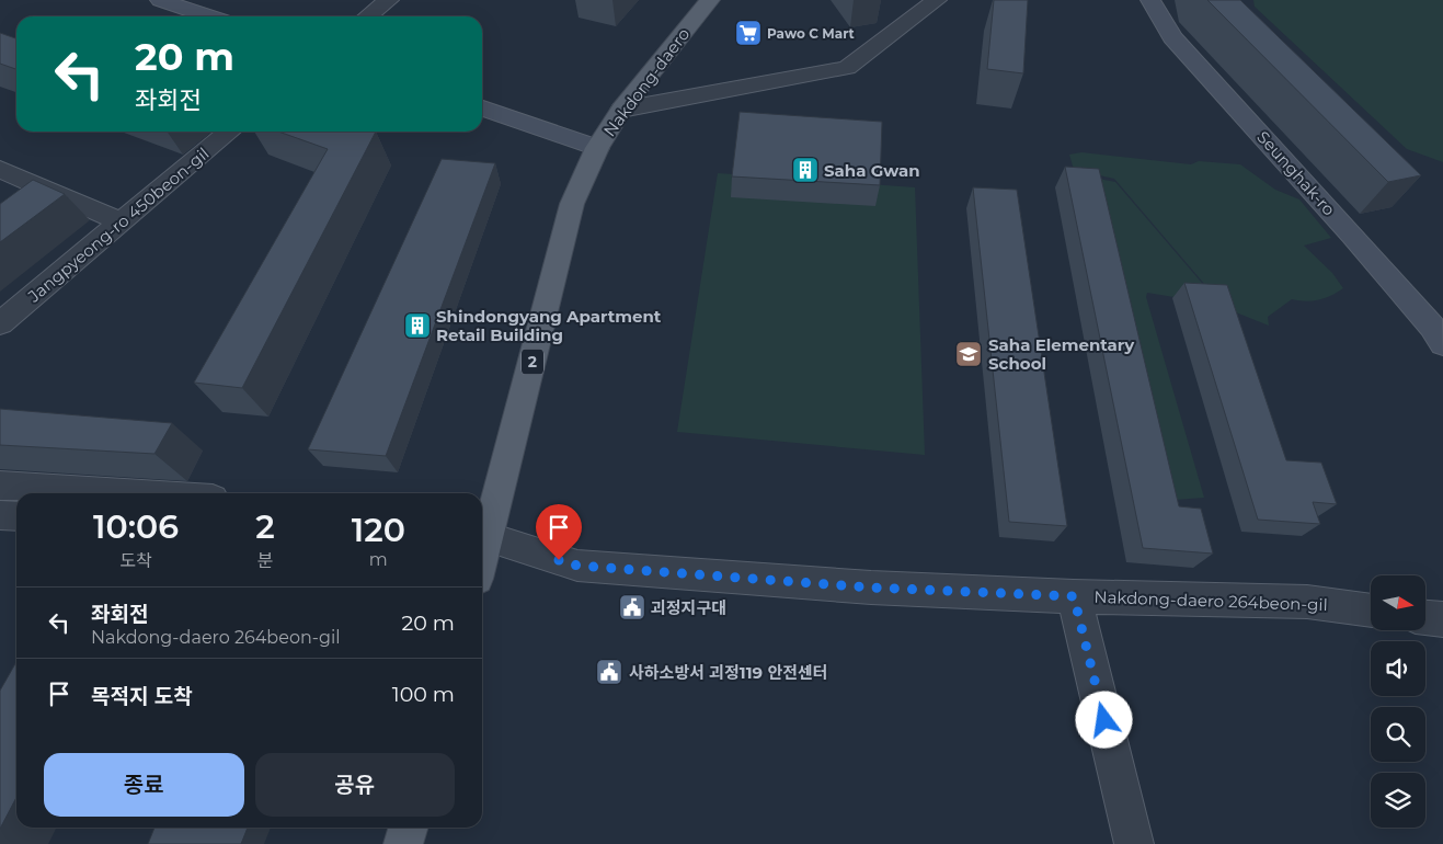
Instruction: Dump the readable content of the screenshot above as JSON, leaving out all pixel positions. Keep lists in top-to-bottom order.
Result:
{
  "streets": {
    "main road": ["Nakdong-daero", "2"],
    "street": ["Seunghak-ro", "Jangpyeong-ro 450beon-gil", "Nakdong-daero 264beon-gil"]
  },
  "crossings": [
    ["Nakdong-daero", "Nakdong-daero 264beon-gil"]
  ],
  "places": {
    "supermarket": ["Pawo C Mart"],
    "building": ["Saha Gwan", "Shindongyang Apartment Retail Building"],
    "school or university": ["Saha Elementary School"],
    "public building": ["괴정지구대", "사하소방서 괴정119 안전센터"]
  },
  "north": "right",
  "page": {
    "turn": ["20 m", "좌회전"],
    "eta": [
      "10:06",
      "도착",
      "2",
      "분",
      "120",
      "m"
    ],
    "list": [
      {
        "name": "좌회전",
        "note": "Nakdong-daero 264beon-gil",
        "value": "20 m"
      },
      {
        "name": "목적지 도착",
        "value": "100 m"
      }
    ],
    "buttons": ["종료", "공유"]
  }
}
